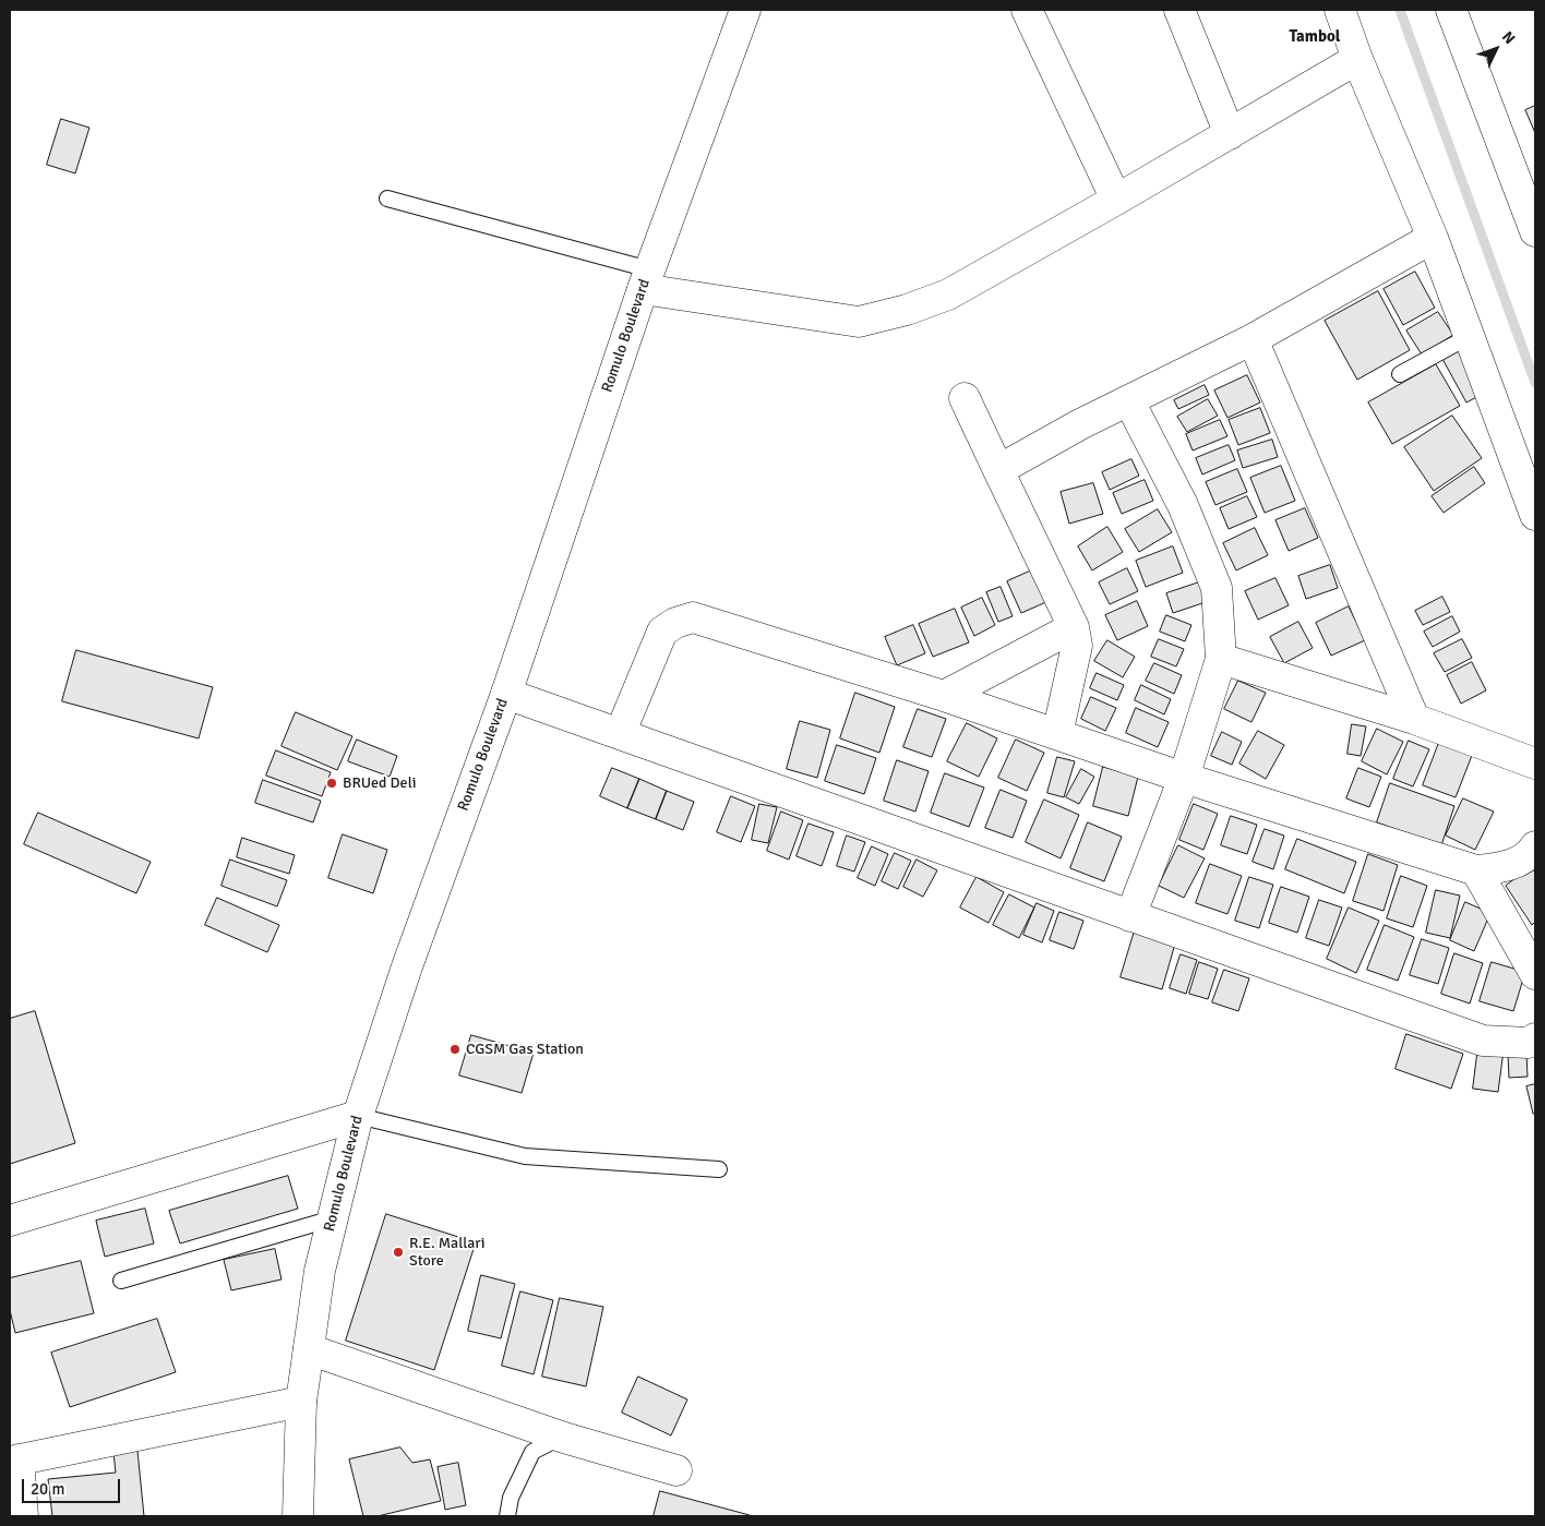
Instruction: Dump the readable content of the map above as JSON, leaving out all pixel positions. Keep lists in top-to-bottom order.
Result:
{
  "streets": {
    "main road": ["Romulo Boulevard"]
  },
  "districts": ["Tambol"],
  "places": ["BRUed Deli", "CGSM Gas Station", "R.E. Mallari Store"],
  "scale_bar": "20 m",
  "north": "top right"
}
